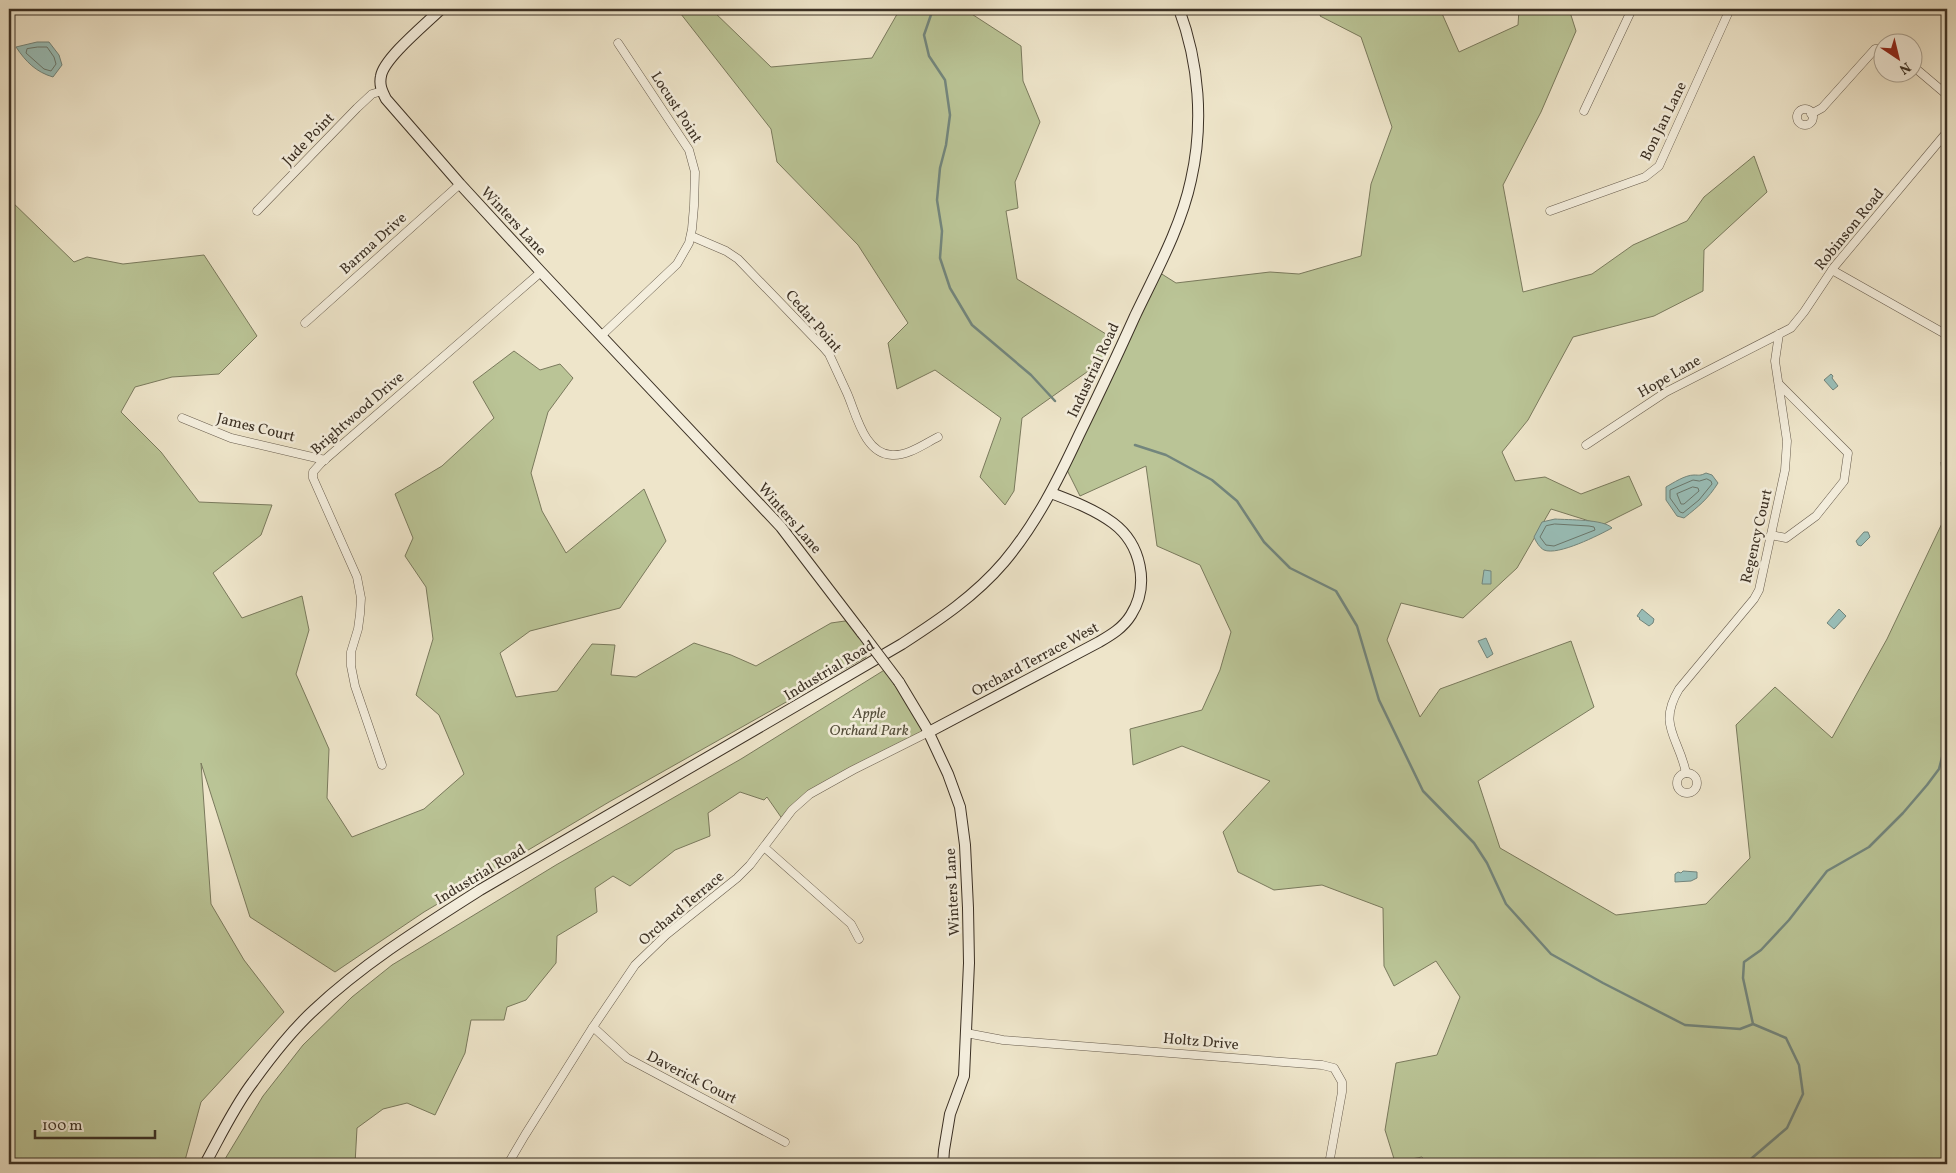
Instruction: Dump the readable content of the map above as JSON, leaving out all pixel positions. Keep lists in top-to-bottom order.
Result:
{
  "streets": {
    "street": [
      "Locust Point",
      "Bon Jan Lane",
      "Jude Point",
      "Winters Lane",
      "Robinson Road",
      "Barma Drive",
      "Cedar Point",
      "Industrial Road",
      "Hope Lane",
      "Brightwood Drive",
      "James Court",
      "Regency Court",
      "Orchard Terrace West",
      "Orchard Terrace",
      "Holtz Drive",
      "Daverick Court"
    ]
  },
  "crossings": [
    ["Locust Point", "Winters Lane"],
    ["Locust Point", "Cedar Point"],
    ["Jude Point", "Winters Lane"],
    ["Winters Lane", "Barma Drive"],
    ["Winters Lane", "Brightwood Drive"],
    ["Winters Lane", "Orchard Terrace West"],
    ["Winters Lane", "Orchard Terrace"],
    ["Winters Lane", "Holtz Drive"],
    ["Robinson Road", "Hope Lane"],
    ["Robinson Road", "Regency Court"],
    ["Industrial Road", "Orchard Terrace West"],
    ["Brightwood Drive", "James Court"],
    ["Orchard Terrace West", "Orchard Terrace"],
    ["Orchard Terrace", "Daverick Court"]
  ],
  "parks": ["Apple Orchard Park"],
  "scale_bar": "100 m",
  "north": "bottom right"
}
